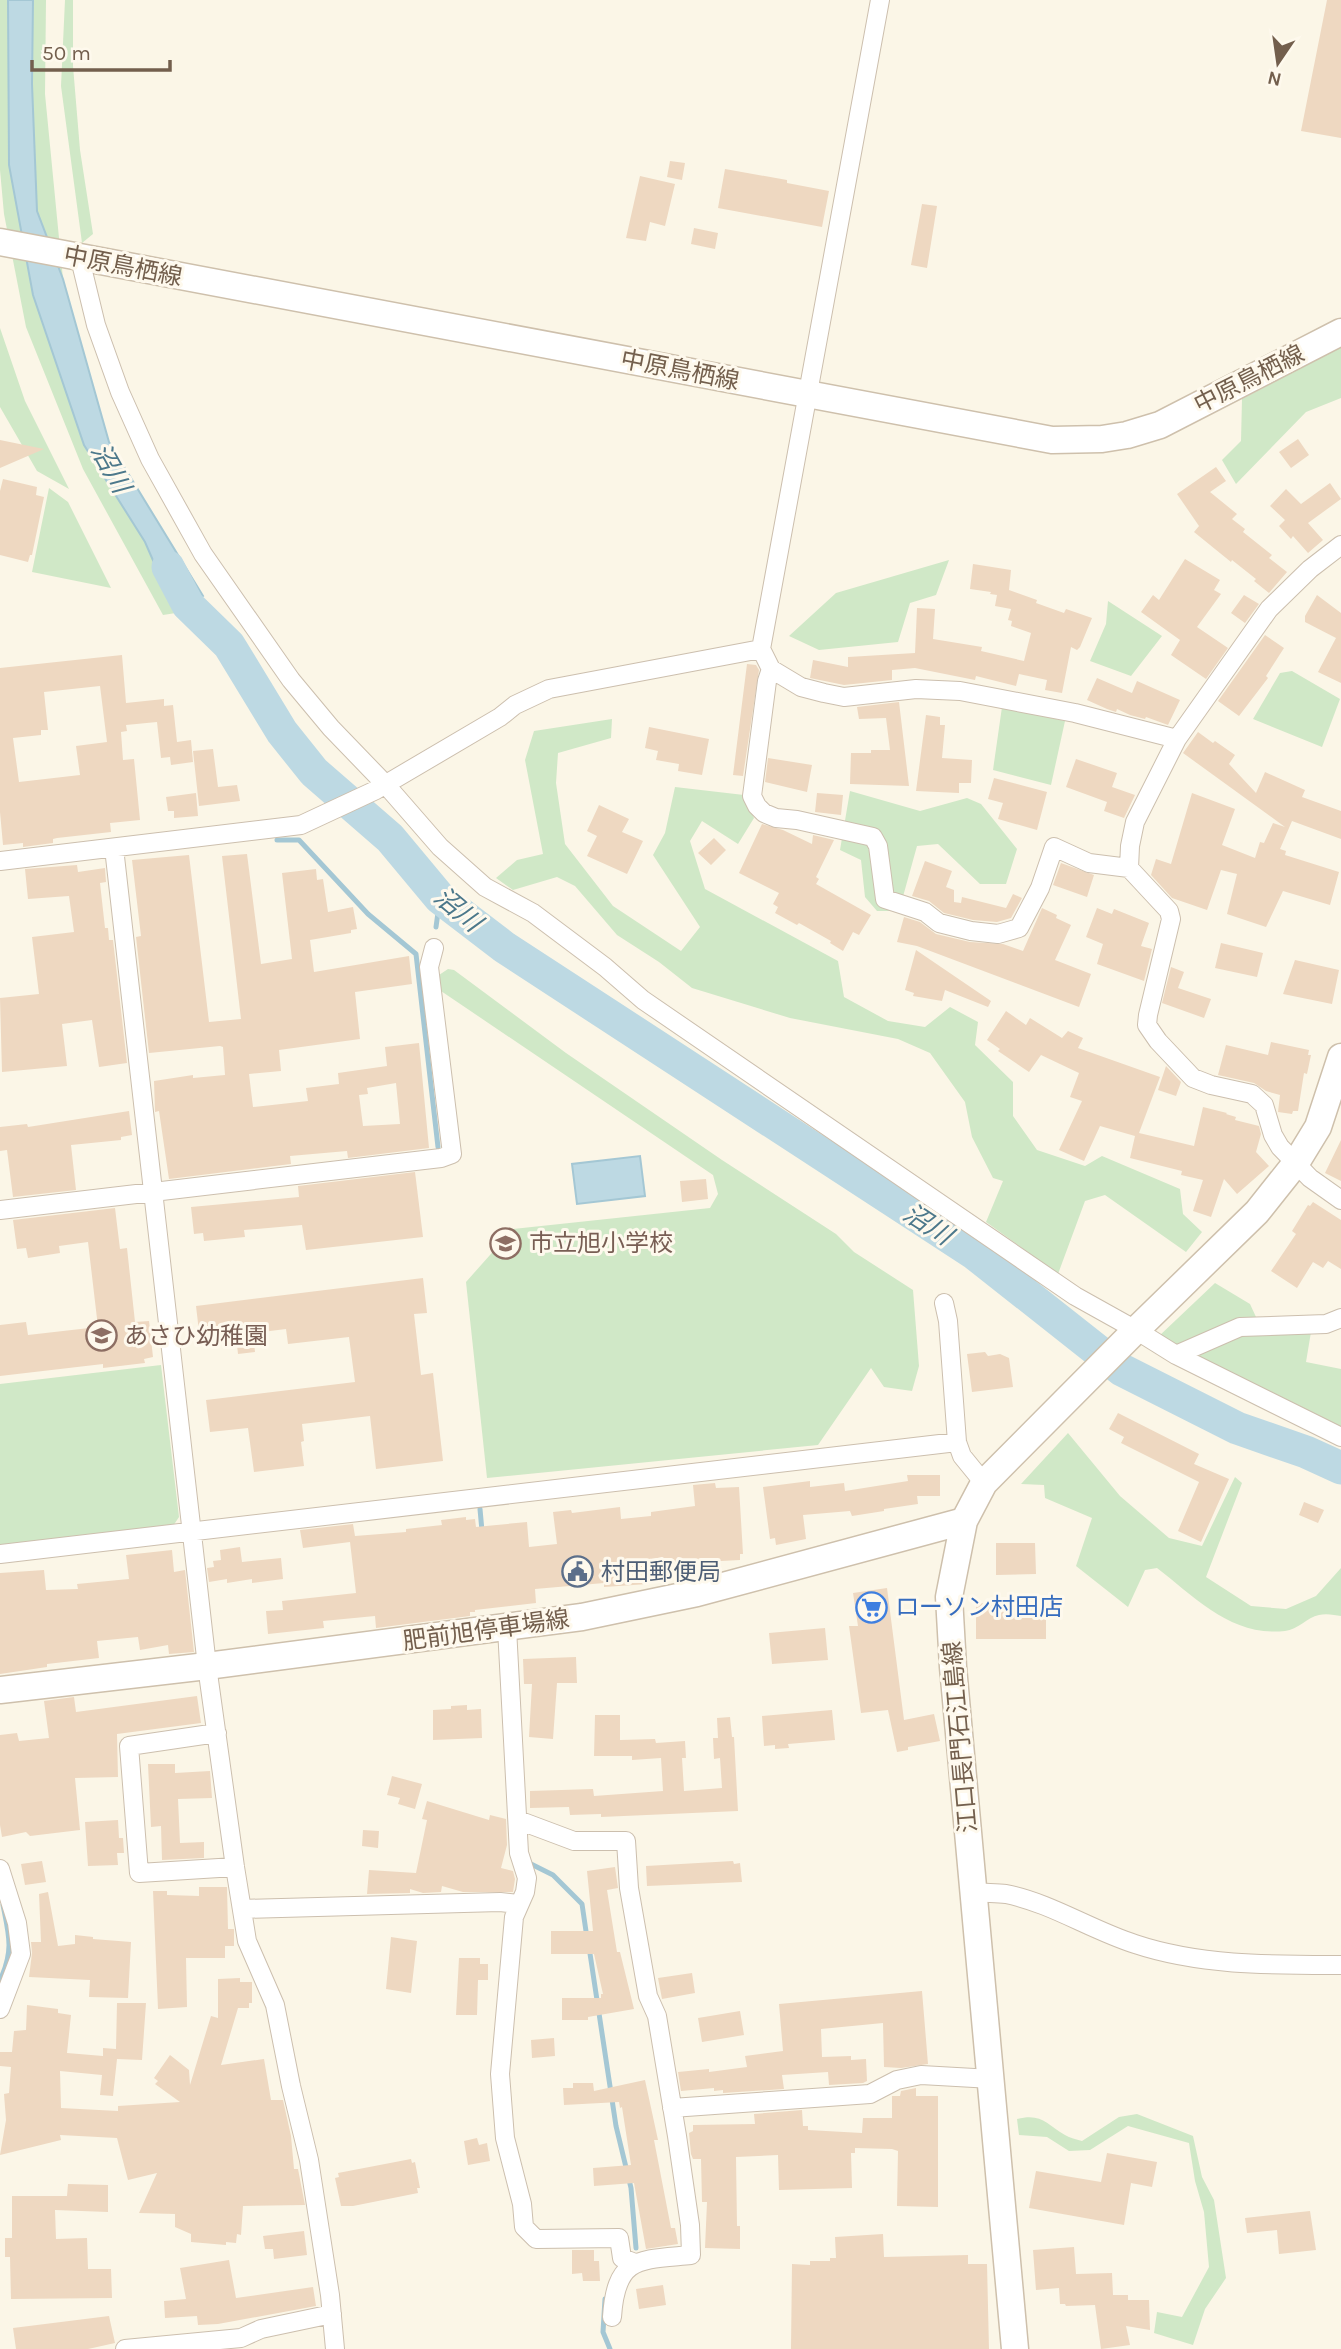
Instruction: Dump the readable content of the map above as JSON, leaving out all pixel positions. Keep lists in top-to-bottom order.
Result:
{
  "streets": {
    "main road": ["中原鳥栖線", "肥前旭停車場線", "江口長門石江島線"]
  },
  "crossings": [
    ["肥前旭停車場線", "江口長門石江島線"]
  ],
  "water": ["沼川"],
  "places": {
    "school or university": ["市立旭小学校", "あさひ幼稚園"],
    "public building": ["村田郵便局"],
    "supermarket": ["ローソン村田店"]
  },
  "scale_bar": "50 m",
  "north": "bottom"
}
